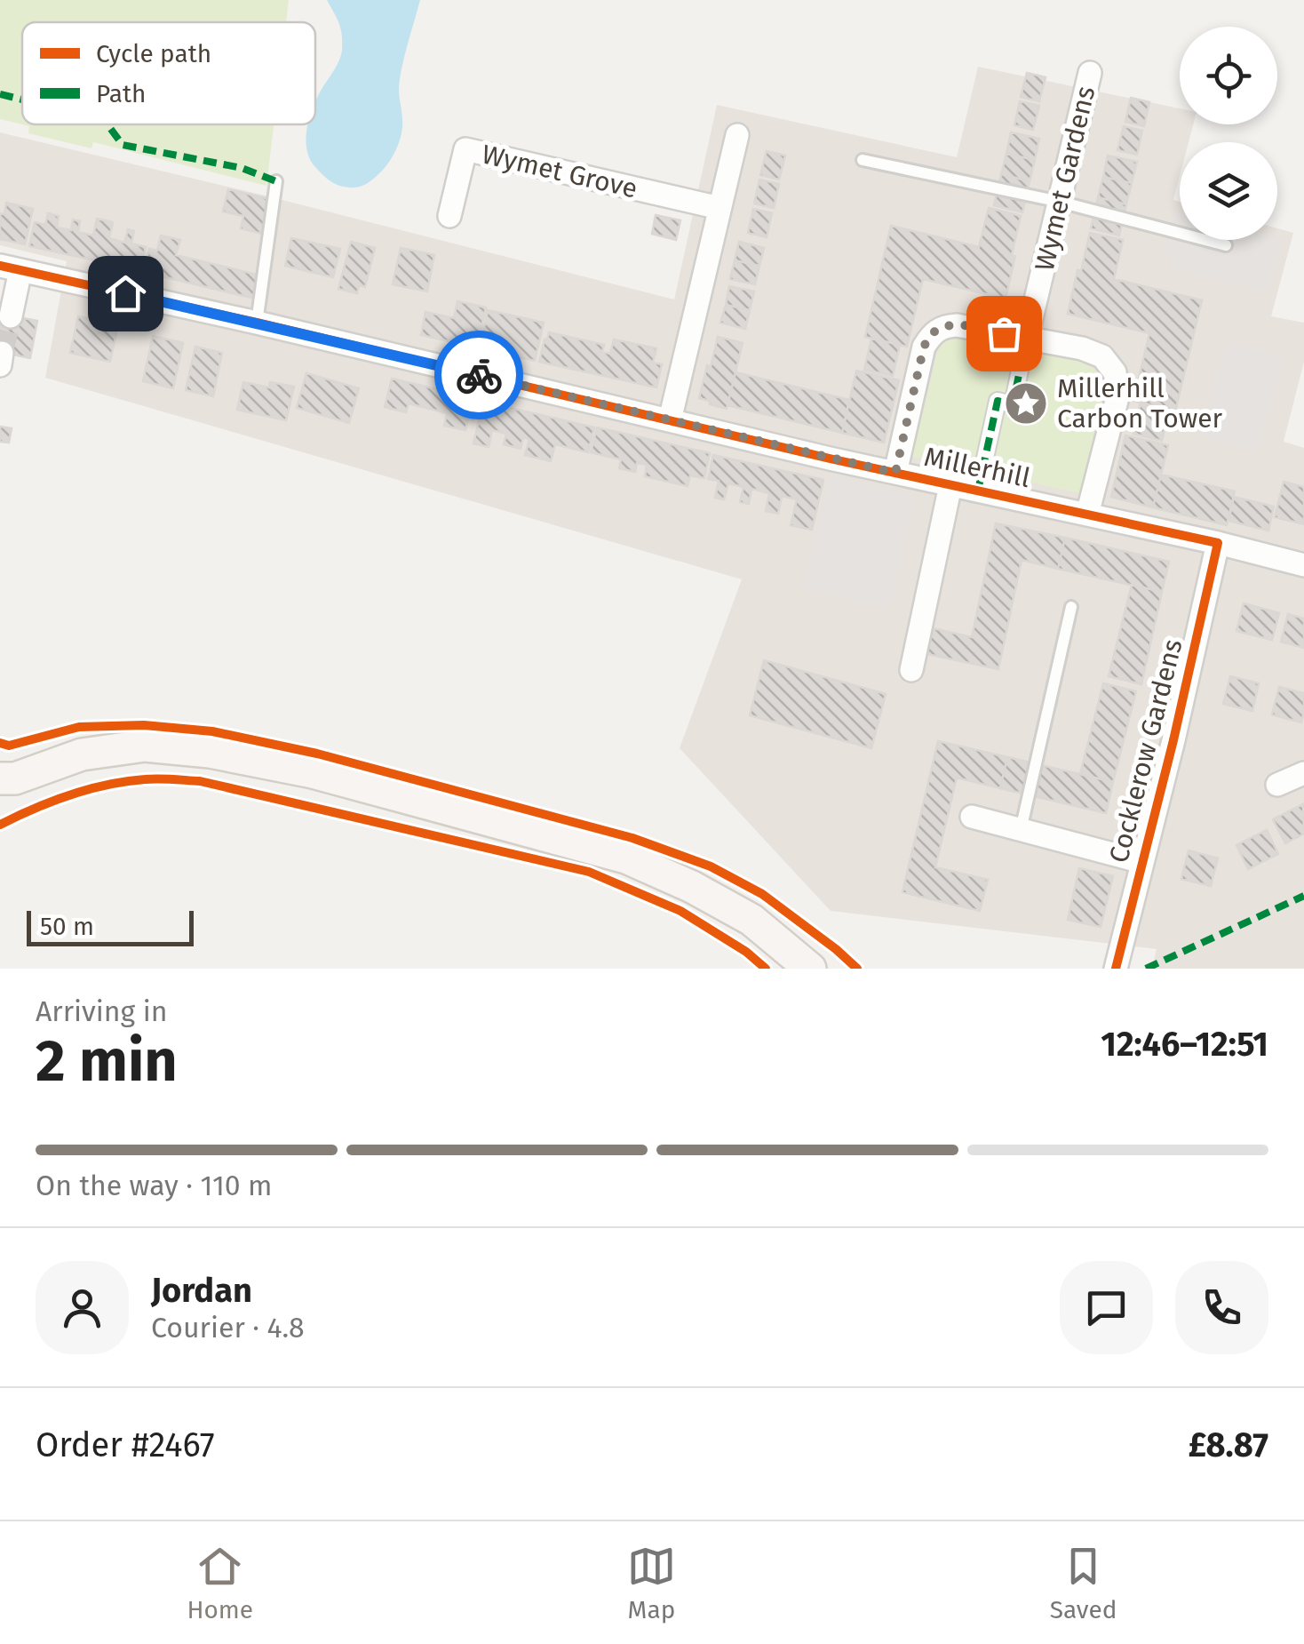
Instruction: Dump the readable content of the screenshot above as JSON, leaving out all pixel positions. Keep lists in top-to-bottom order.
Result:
{
  "streets": {
    "street": [
      "Wymet Grove",
      "Wymet Gardens",
      "Millerhill",
      "Cocklerow Gardens"
    ]
  },
  "crossings": [
    ["Millerhill", "Cocklerow Gardens"]
  ],
  "places": {
    "place": ["Millerhill Carbon Tower"]
  },
  "legend": ["Cycle path", "Path"],
  "scale_bar": "50 m",
  "page": {
    "scale": "50 m",
    "heading": ["2 min", "Arriving in", "12:46–12:51"],
    "panel": [
      "Jordan",
      "Courier · 4.8",
      "Order #2467",
      "£8.87"
    ],
    "bar": "On the way · 110 m",
    "tabs": ["Home", "Map", "Saved"]
  }
}
